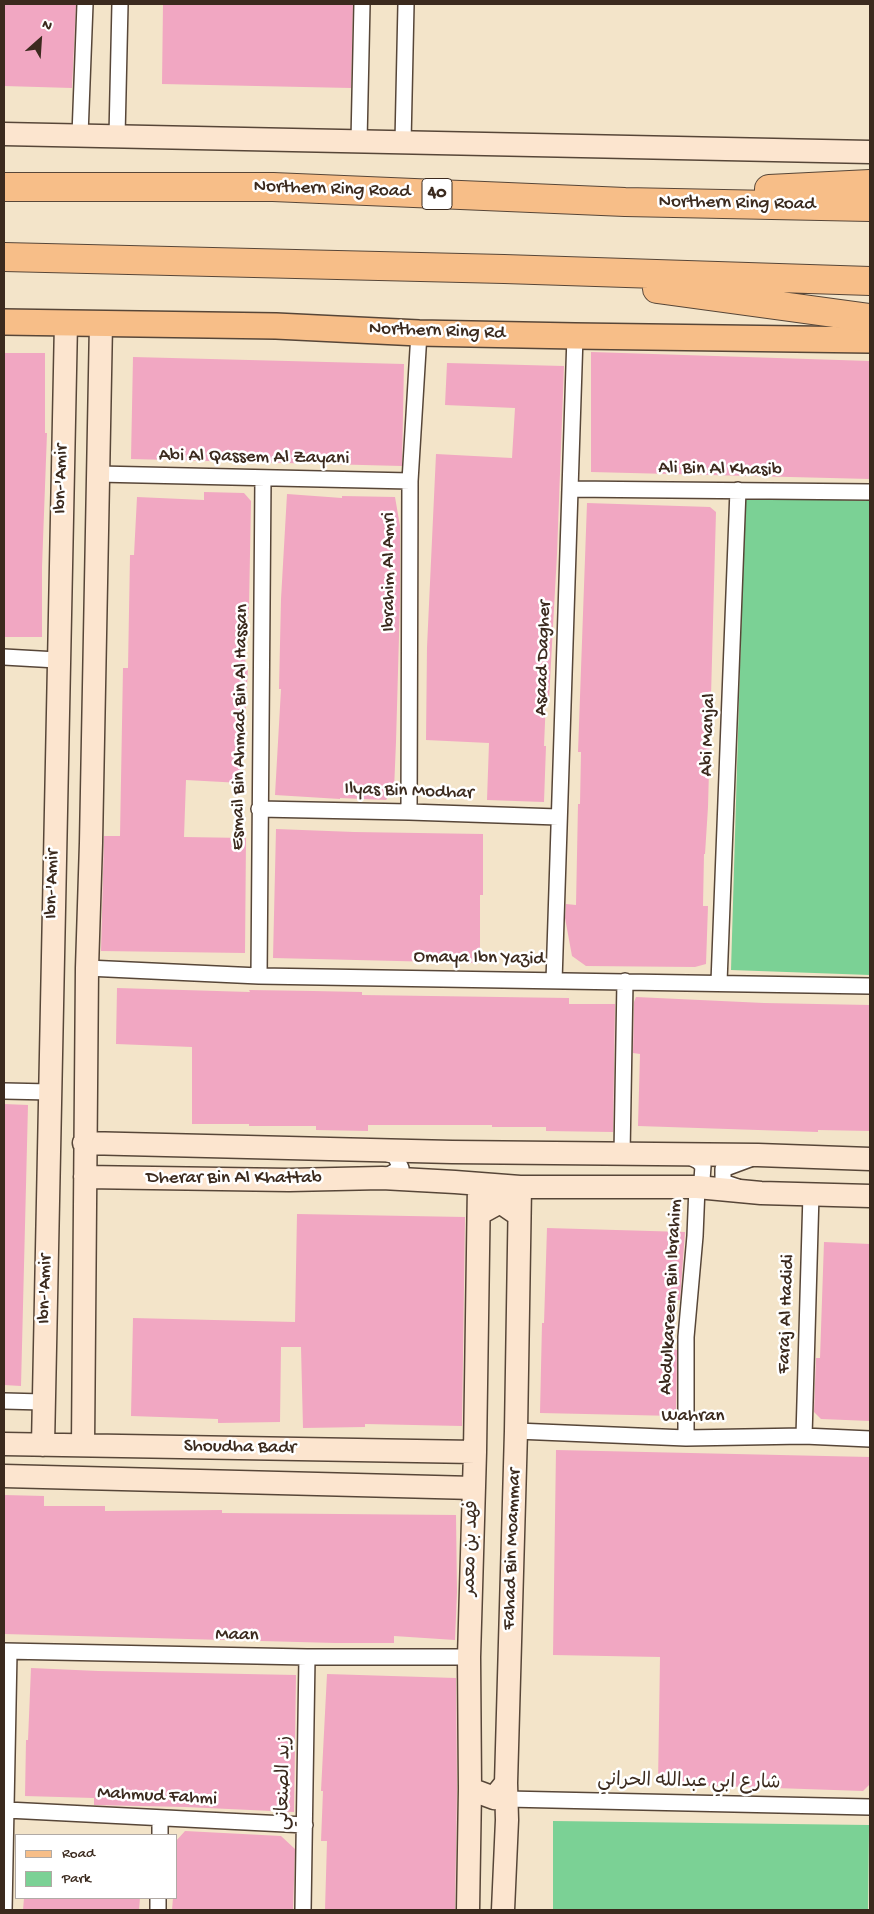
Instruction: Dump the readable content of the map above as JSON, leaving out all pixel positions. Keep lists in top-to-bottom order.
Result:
{
  "streets": {
    "highway": ["Northern Ring Road", "40"],
    "main road": ["Northern Ring Rd"],
    "street": [
      "Abi Al Qassem Al Zayani",
      "Ali Bin Al Khasib",
      "Ibn-'Amir",
      "Ibrahim Al Amri",
      "Asaad Dagher",
      "Esmail Bin Ahmad Bin Al Hassan",
      "Abi Manjal",
      "Ilyas Bin Modhar",
      "Omaya Ibn Yazid",
      "Dherar Bin Al Khattab",
      "Abdulkareem Bin Ibrahim",
      "Faraj Al Hadidi",
      "Wahran",
      "Shoudha Badr",
      "فهد بن معمر",
      "Fahad Bin Moammar",
      "Maan",
      "زيد الصنعاني",
      "شارع ابي عبدالله الحراني",
      "Mahmud Fahmi"
    ]
  },
  "crossings": [
    ["Northern Ring Rd", "Ibn-'Amir"],
    ["Northern Ring Rd", "Ibrahim Al Amri"],
    ["Northern Ring Rd", "Asaad Dagher"],
    ["Abi Al Qassem Al Zayani", "Ibn-'Amir"],
    ["Abi Al Qassem Al Zayani", "Ibrahim Al Amri"],
    ["Abi Al Qassem Al Zayani", "Esmail Bin Ahmad Bin Al Hassan"],
    ["Ali Bin Al Khasib", "Asaad Dagher"],
    ["Ali Bin Al Khasib", "Abi Manjal"],
    ["Ibn-'Amir", "Omaya Ibn Yazid"],
    ["Ibn-'Amir", "Dherar Bin Al Khattab"],
    ["Ibn-'Amir", "Shoudha Badr"],
    ["Ibrahim Al Amri", "Ilyas Bin Modhar"],
    ["Asaad Dagher", "Ilyas Bin Modhar"],
    ["Asaad Dagher", "Omaya Ibn Yazid"],
    ["Esmail Bin Ahmad Bin Al Hassan", "Ilyas Bin Modhar"],
    ["Esmail Bin Ahmad Bin Al Hassan", "Omaya Ibn Yazid"],
    ["Abi Manjal", "Omaya Ibn Yazid"],
    ["Dherar Bin Al Khattab", "Abdulkareem Bin Ibrahim"],
    ["Dherar Bin Al Khattab", "Faraj Al Hadidi"],
    ["Dherar Bin Al Khattab", "فهد بن معمر"],
    ["Dherar Bin Al Khattab", "Fahad Bin Moammar"],
    ["Abdulkareem Bin Ibrahim", "Wahran"],
    ["Faraj Al Hadidi", "Wahran"],
    ["Wahran", "Fahad Bin Moammar"],
    ["Shoudha Badr", "فهد بن معمر"],
    ["فهد بن معمر", "Maan"],
    ["Fahad Bin Moammar", "شارع ابي عبدالله الحراني"],
    ["Maan", "زيد الصنعاني"],
    ["زيد الصنعاني", "Mahmud Fahmi"]
  ],
  "legend": ["Road", "Park"],
  "north": "top right"
}
